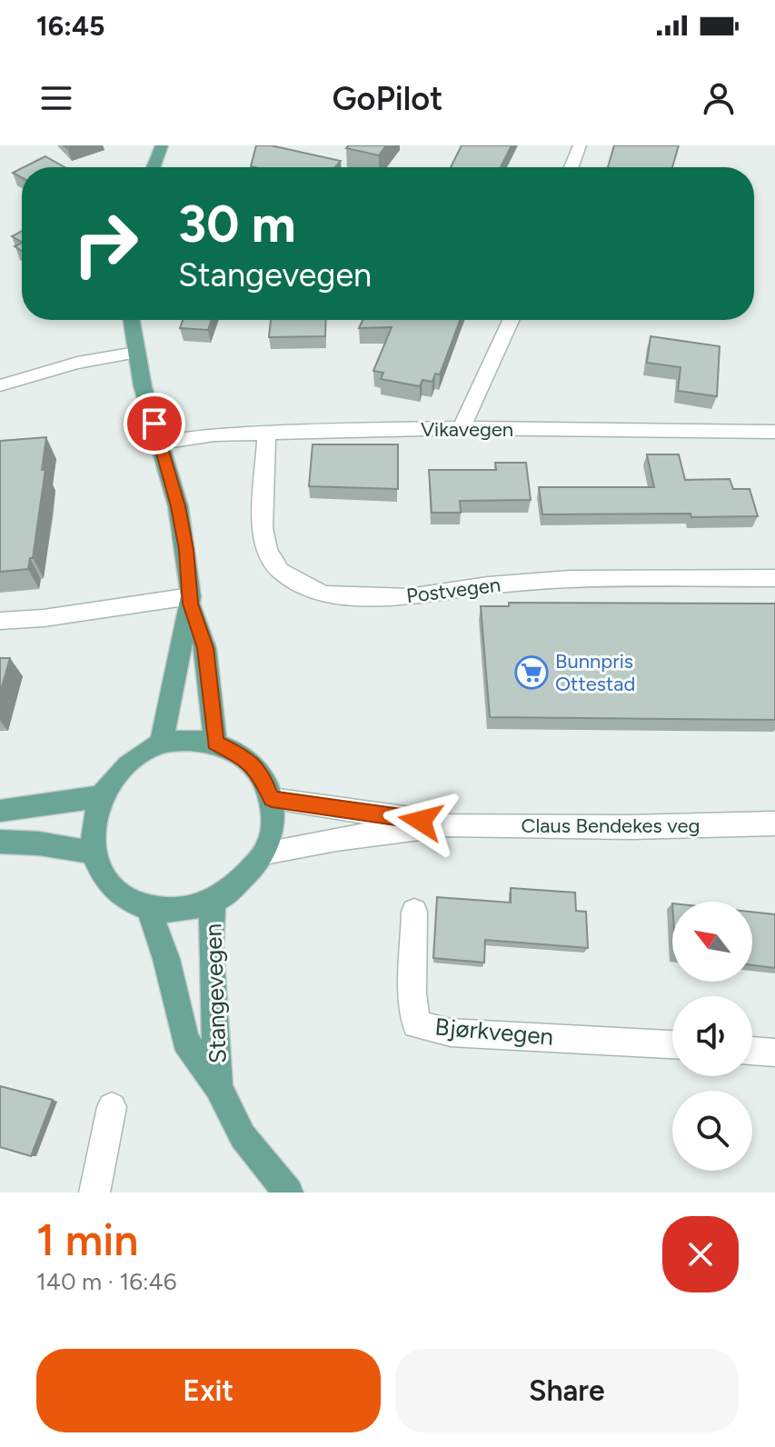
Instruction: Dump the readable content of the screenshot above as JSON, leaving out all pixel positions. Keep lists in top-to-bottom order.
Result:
{
  "streets": {
    "main road": ["Stangevegen"],
    "street": [
      "Vikavegen",
      "Postvegen",
      "Claus Bendekes veg",
      "Bjørkvegen"
    ]
  },
  "crossings": [
    ["Vikavegen", "Postvegen"],
    ["Claus Bendekes veg", "Stangevegen"]
  ],
  "places": {
    "supermarket": ["Bunnpris Ottestad"]
  },
  "north": "top left",
  "page": {
    "status": "16:45",
    "header": "GoPilot",
    "turn": ["30 m", "Stangevegen"],
    "heading": ["1 min", "140 m · 16:46"],
    "buttons": ["Exit", "Share"]
  }
}
